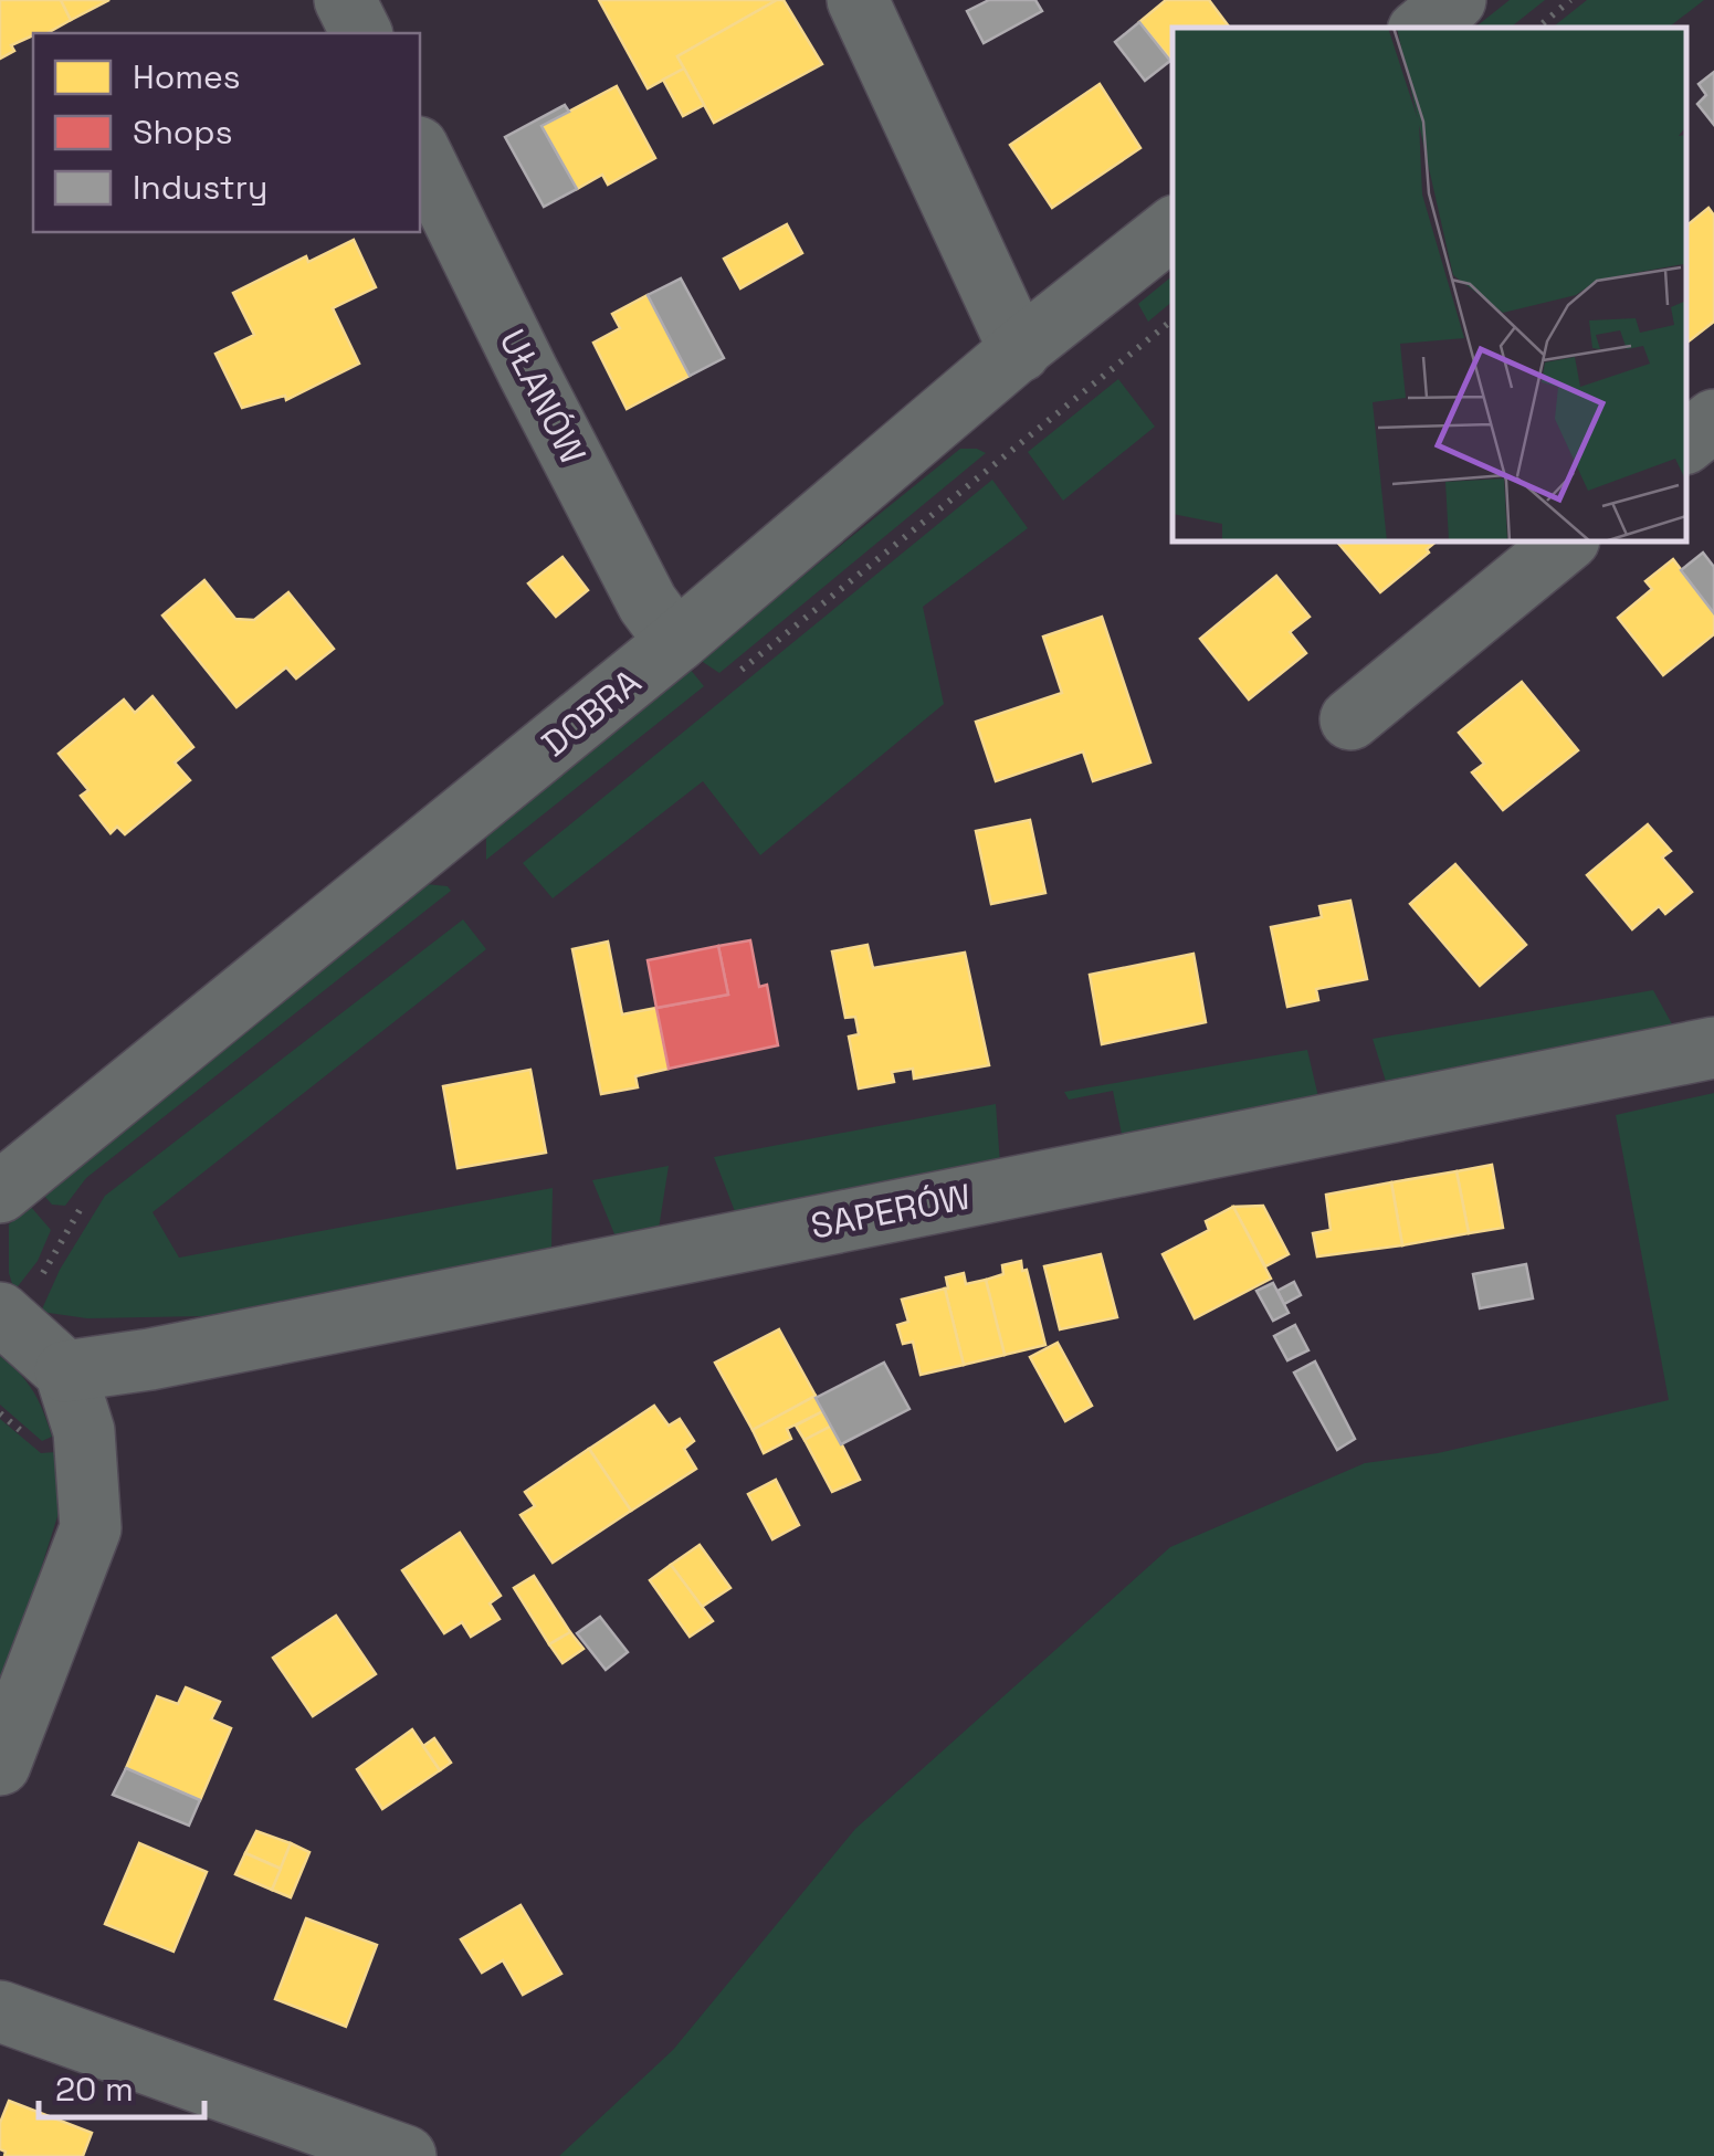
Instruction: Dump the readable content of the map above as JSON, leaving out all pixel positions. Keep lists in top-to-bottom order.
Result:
{
  "streets": {
    "street": ["UŁANÓW", "DOBRA", "SAPERÓW"]
  },
  "crossings": [
    ["UŁANÓW", "DOBRA"]
  ],
  "legend": ["Homes", "Shops", "Industry"],
  "scale_bar": "20 m"
}
